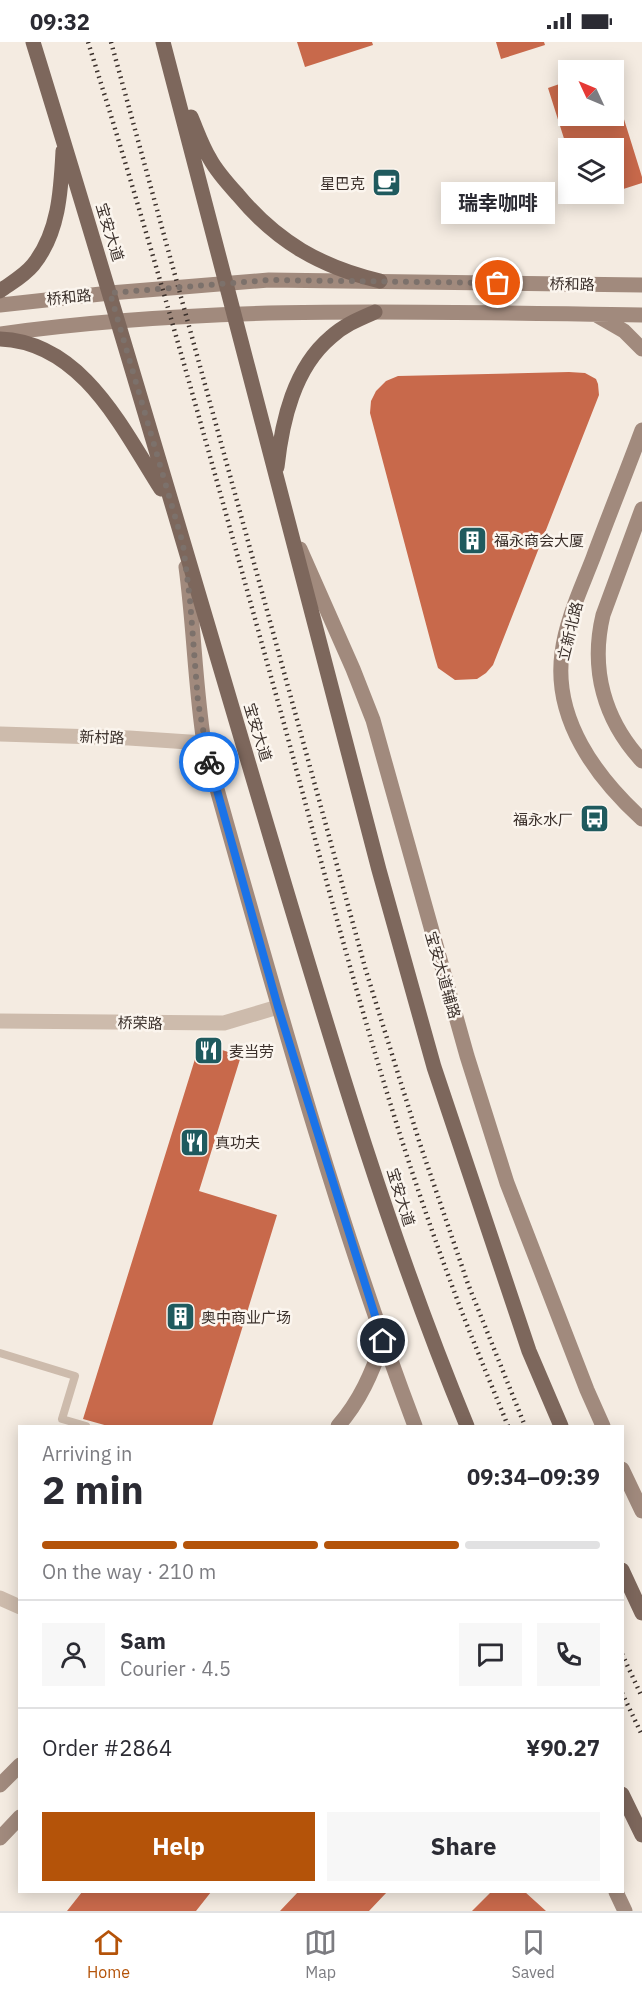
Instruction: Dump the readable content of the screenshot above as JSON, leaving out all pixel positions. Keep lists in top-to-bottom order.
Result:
{
  "streets": {
    "main road": [
      "宝安大道",
      "桥和路",
      "立新北路",
      "宝安大道辅路"
    ],
    "street": ["新村路", "桥荣路"]
  },
  "crossings": [
    ["宝安大道", "桥和路"]
  ],
  "places": {
    "cafe": ["星巴克"],
    "other": ["瑞幸咖啡"],
    "building": ["福永商会大厦", "奥中商业广场"],
    "bus stop": ["福永水厂"],
    "restaurant": ["麦当劳", "真功夫"]
  },
  "north": "top left",
  "page": {
    "status": "09:32",
    "bubble": "瑞幸咖啡",
    "heading": ["2 min", "Arriving in", "09:34–09:39"],
    "panel": [
      "Sam",
      "Courier · 4.5",
      "Order #2864",
      "¥90.27"
    ],
    "bar": "On the way · 210 m",
    "buttons": ["Help", "Share"],
    "tabs": ["Home", "Map", "Saved"]
  }
}
